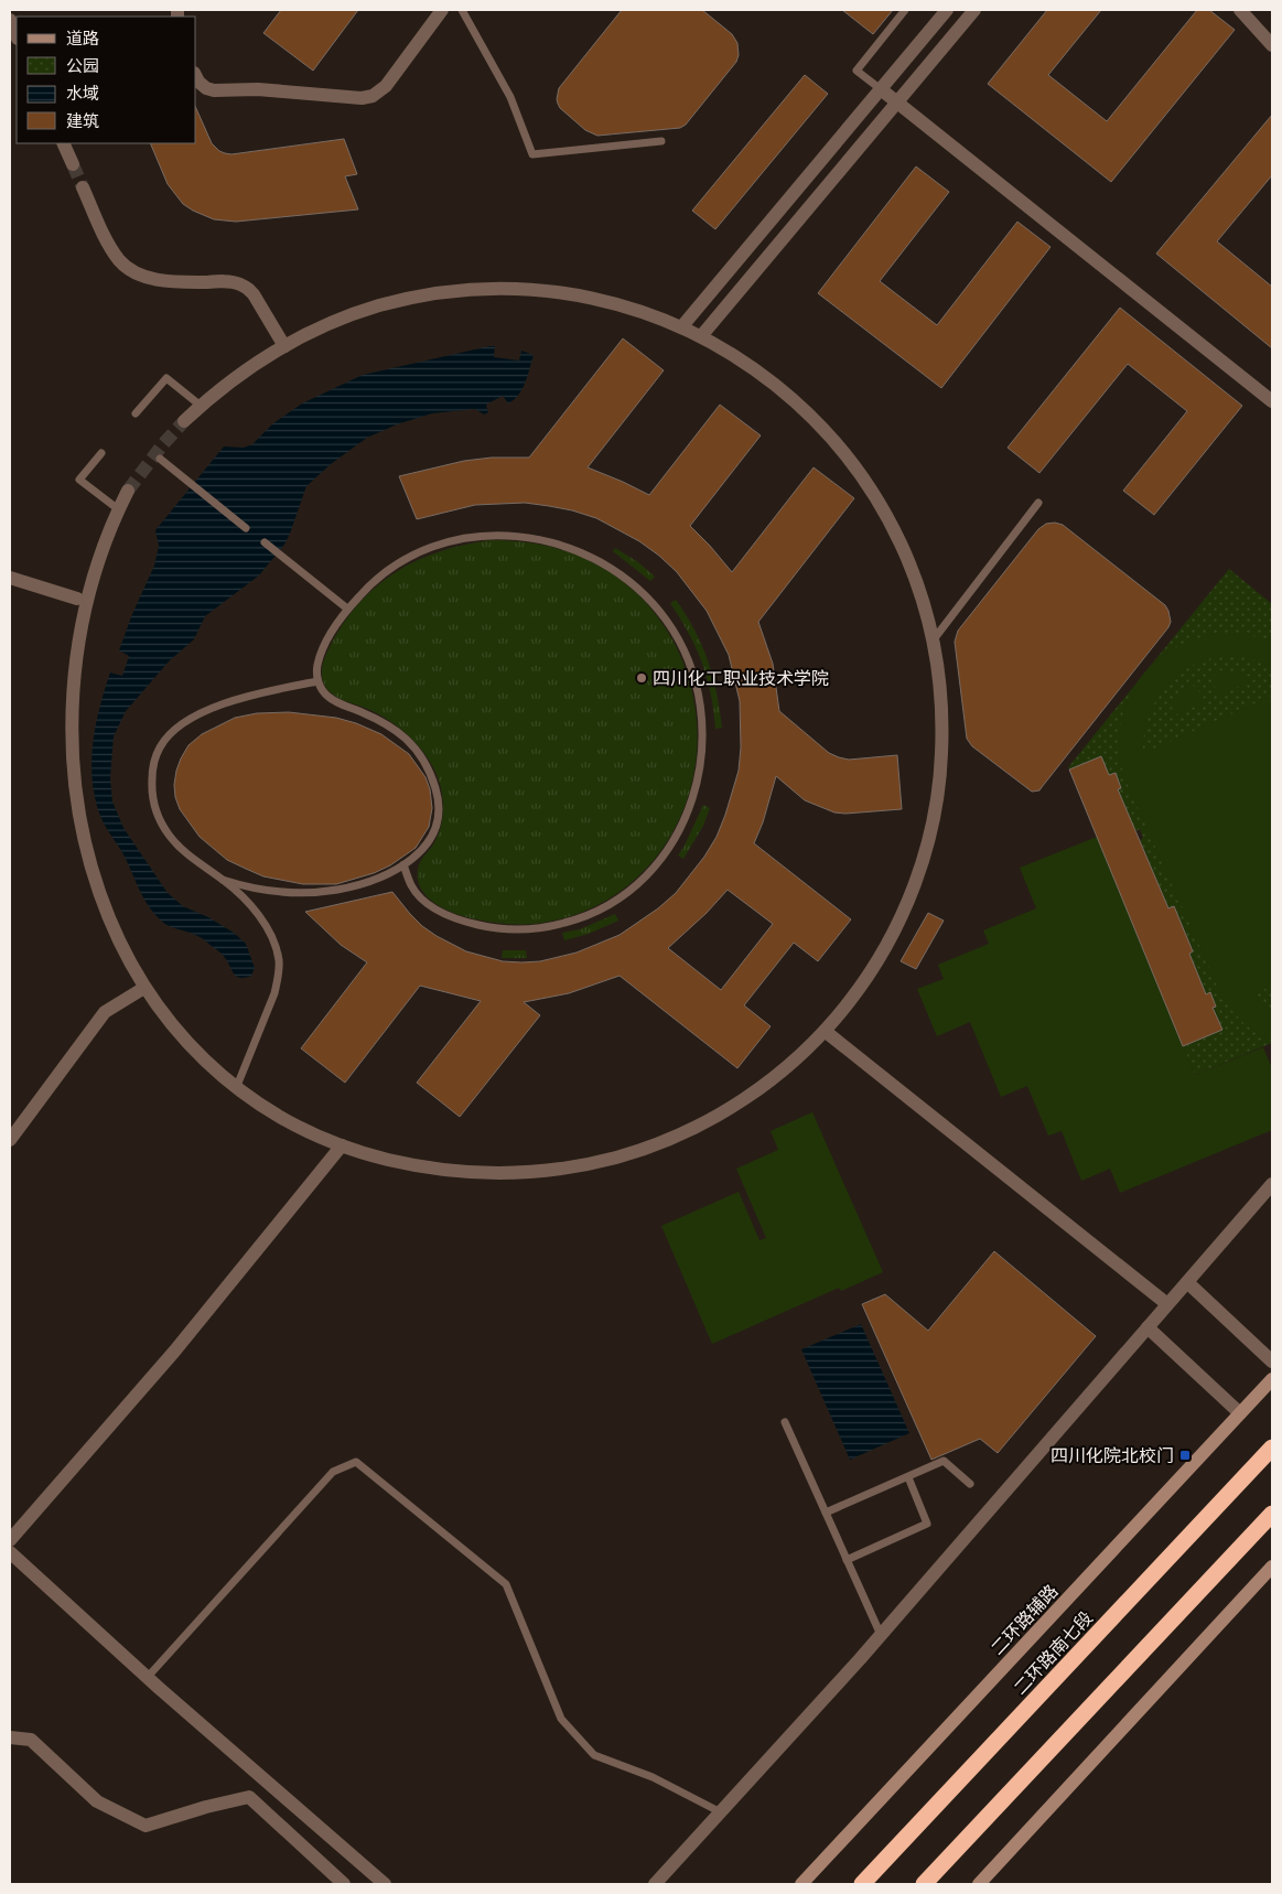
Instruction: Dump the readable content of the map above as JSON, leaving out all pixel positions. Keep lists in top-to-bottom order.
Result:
{
  "streets": {
    "highway": ["二环路南七段"],
    "main road": ["二环路辅路"]
  },
  "places": {
    "other": ["四川化工职业技术学院"],
    "transit": ["四川化院北校门"]
  },
  "legend": [
    "道路",
    "公园",
    "水域",
    "建筑"
  ]
}
